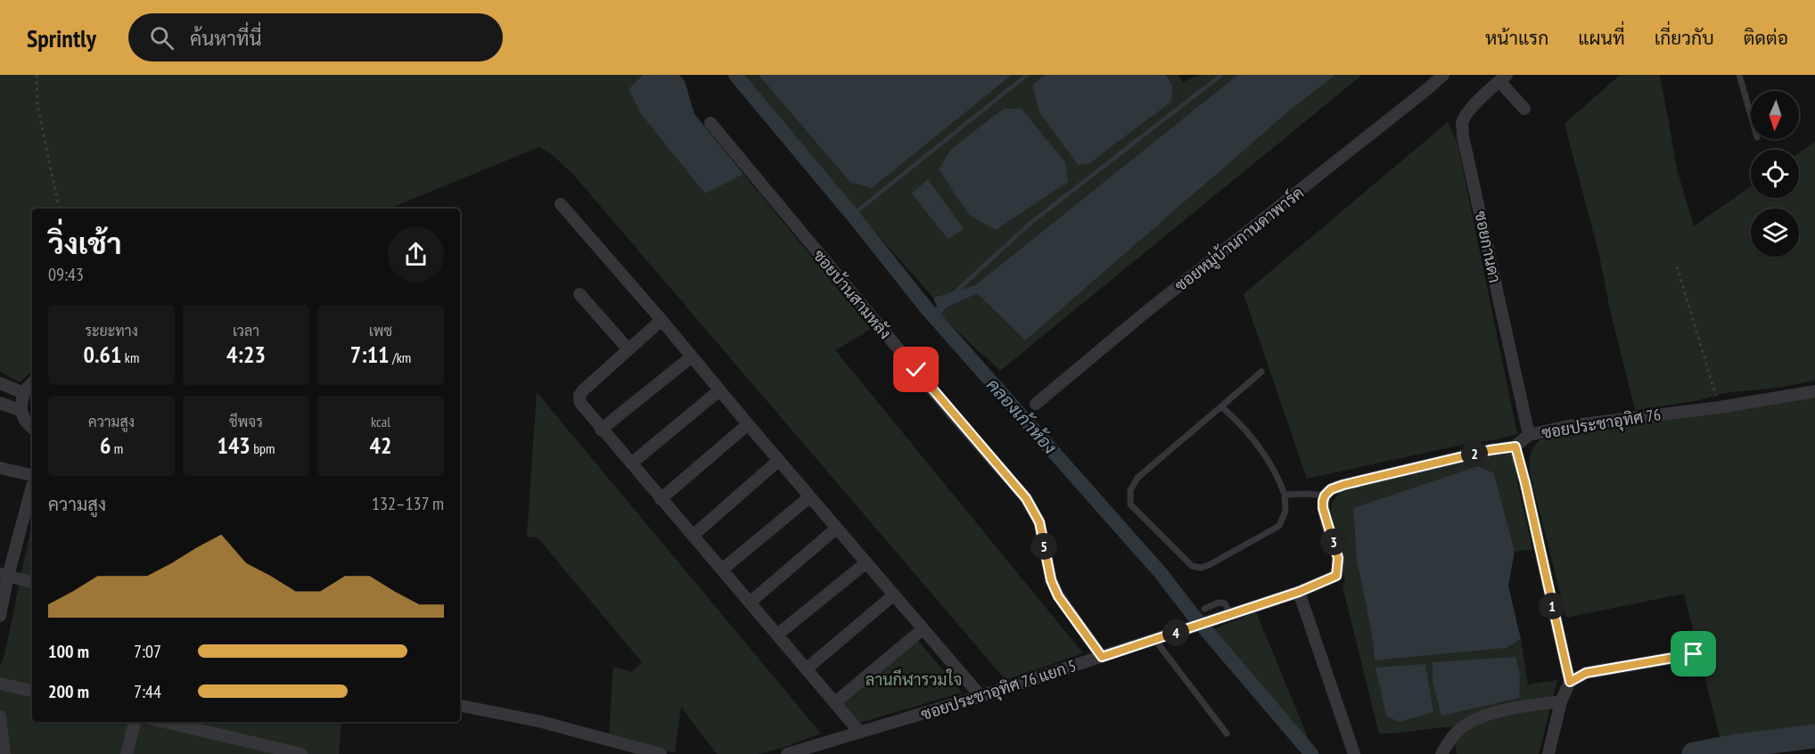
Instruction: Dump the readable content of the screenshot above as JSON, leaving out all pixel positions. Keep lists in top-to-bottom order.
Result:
{
  "streets": {
    "street": [
      "ซอยหมู่บ้านกานดาพาร์ค",
      "ซอยกานดา",
      "ซอยบ้านสามหลัง",
      "ซอยประชาอุทิศ 76",
      "ซอยประชาอุทิศ 76 แยก 5"
    ]
  },
  "crossings": [
    ["ซอยกานดา", "ซอยประชาอุทิศ 76"],
    ["ซอยบ้านสามหลัง", "ซอยประชาอุทิศ 76 แยก 5"]
  ],
  "water": ["คลองเก้าห้อง"],
  "parks": ["ลานกีฬารวมใจ"],
  "north": "bottom",
  "page": {
    "header": "Sprintly",
    "search": "ค้นหาที่นี่",
    "nav": [
      "หน้าแรก",
      "แผนที่",
      "เกี่ยวกับ",
      "ติดต่อ"
    ],
    "heading": ["วิ่งเช้า", "09:43"],
    "stats": [
      ["ระยะทาง", "0.61 km"],
      ["เวลา", "4:23"],
      ["เพซ", "7:11 /km"],
      ["ความสูง", "6 m"],
      ["ชีพจร", "143 bpm"],
      ["kcal", "42"]
    ],
    "pins": [
      "2",
      "3",
      "5",
      "1",
      "4"
    ],
    "chart": ["ความสูง", "132–137 m"],
    "list": [
      {
        "name": "100 m",
        "note": "7:07"
      },
      {
        "name": "200 m",
        "note": "7:44"
      }
    ]
  }
}
